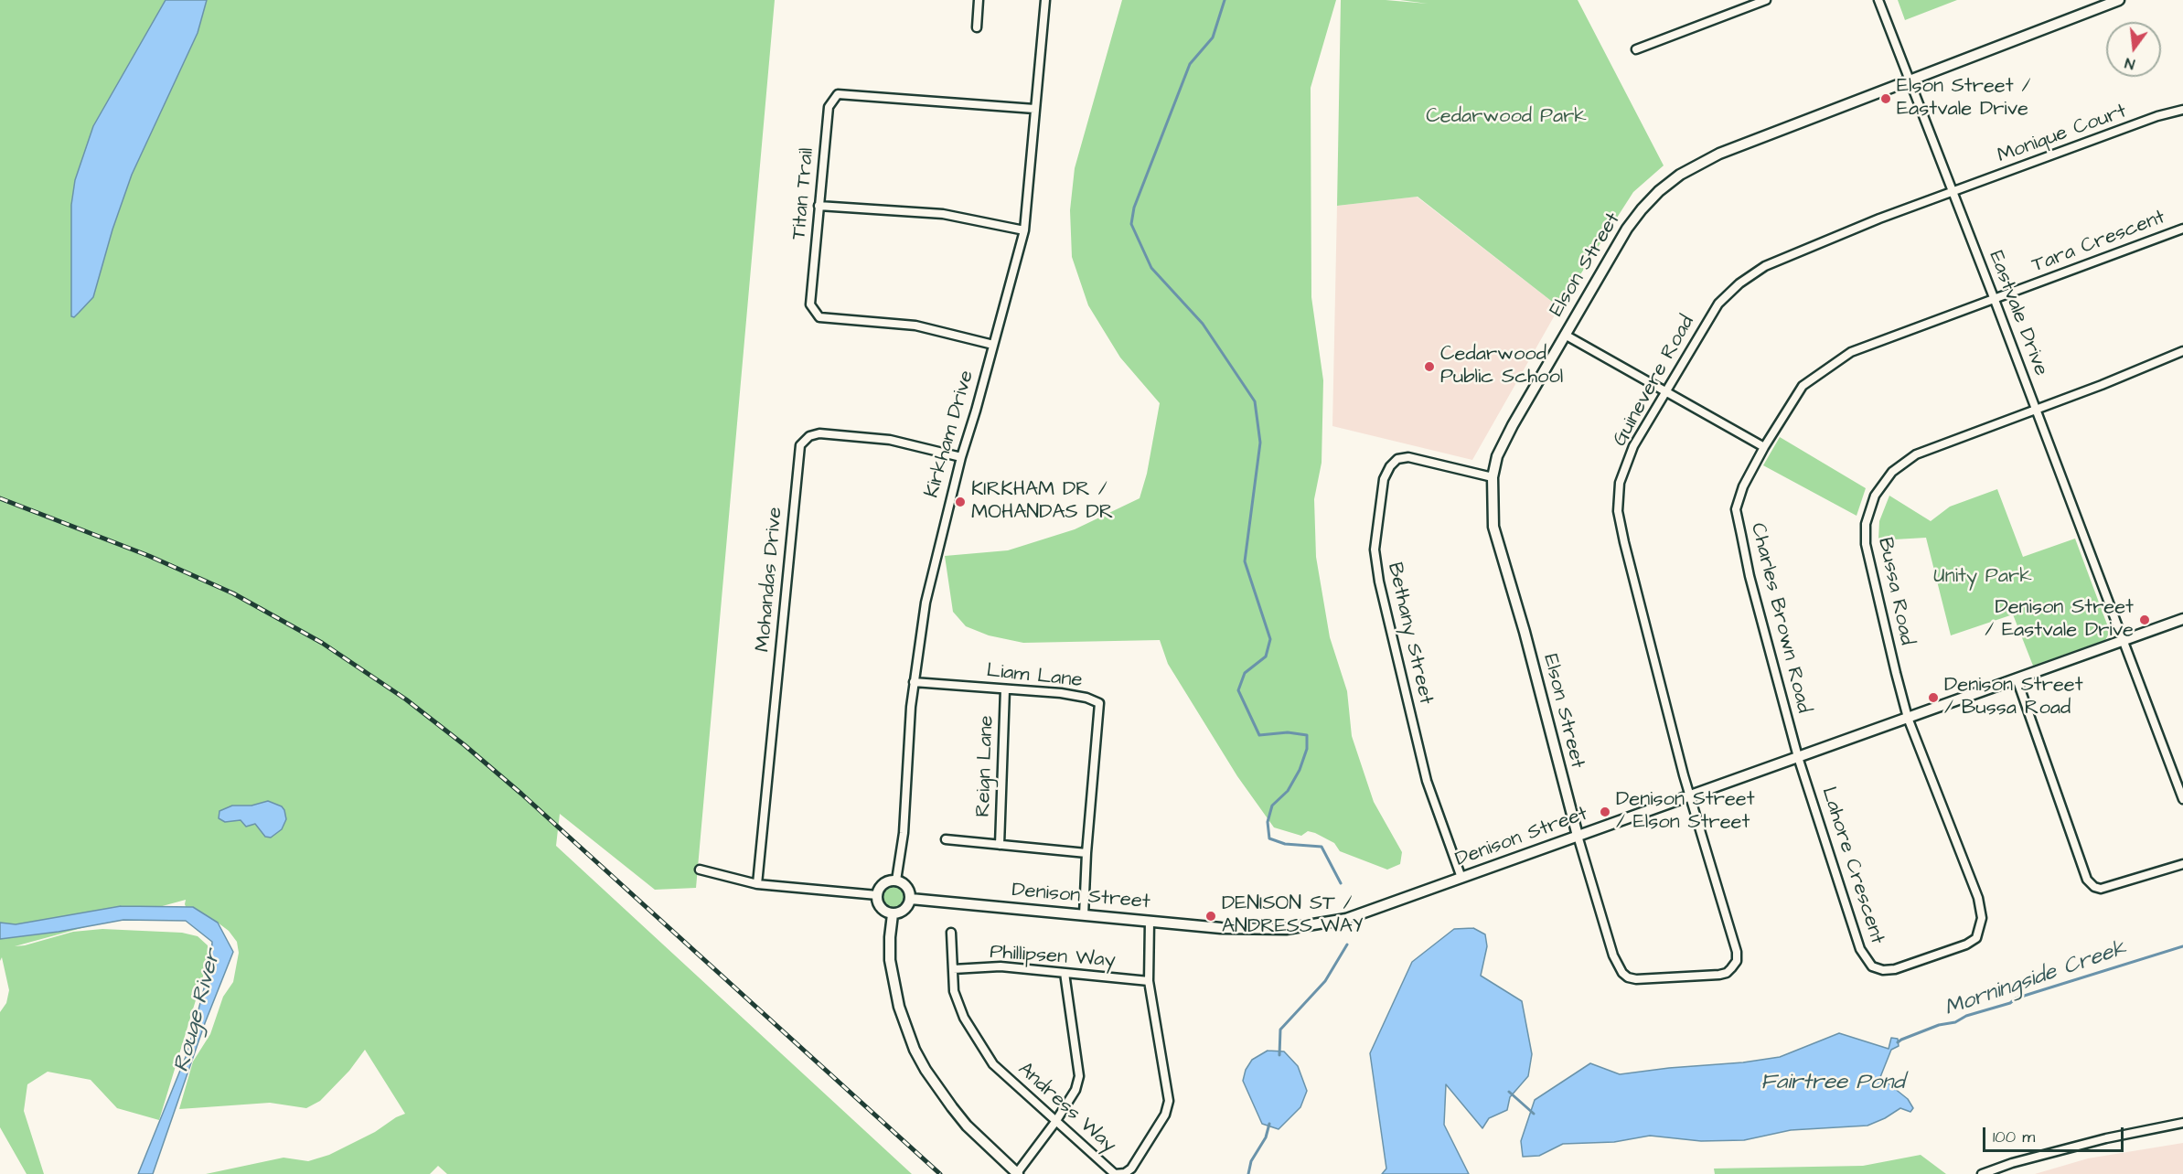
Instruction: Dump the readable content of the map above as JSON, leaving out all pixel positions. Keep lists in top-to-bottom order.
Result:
{
  "streets": {
    "street": [
      "Monique Court",
      "Titan Trail",
      "Tara Crescent",
      "Elson Street",
      "Eastvale Drive",
      "Guinevere Road",
      "Kirkham Drive",
      "Mohandas Drive",
      "Bussa Road",
      "Charles Brown Road",
      "Bethany Street",
      "Liam Lane",
      "Reign Lane",
      "Denison Street",
      "Lahore Crescent",
      "Phillipsen Way",
      "Andress Way"
    ]
  },
  "crossings": [
    ["Monique Court", "Eastvale Drive"],
    ["Monique Court", "Guinevere Road"],
    ["Titan Trail", "Kirkham Drive"],
    ["Tara Crescent", "Eastvale Drive"],
    ["Tara Crescent", "Charles Brown Road"],
    ["Elson Street", "Eastvale Drive"],
    ["Elson Street", "Guinevere Road"],
    ["Elson Street", "Bethany Street"],
    ["Elson Street", "Denison Street"],
    ["Eastvale Drive", "Guinevere Road"],
    ["Eastvale Drive", "Bussa Road"],
    ["Eastvale Drive", "Charles Brown Road"],
    ["Eastvale Drive", "Denison Street"],
    ["Guinevere Road", "Denison Street"],
    ["Kirkham Drive", "Mohandas Drive"],
    ["Kirkham Drive", "Liam Lane"],
    ["Kirkham Drive", "Denison Street"],
    ["Bussa Road", "Denison Street"],
    ["Bussa Road", "Lahore Crescent"],
    ["Charles Brown Road", "Denison Street"],
    ["Charles Brown Road", "Lahore Crescent"],
    ["Bethany Street", "Denison Street"],
    ["Liam Lane", "Reign Lane"],
    ["Denison Street", "Lahore Crescent"],
    ["Denison Street", "Andress Way"],
    ["Phillipsen Way", "Andress Way"]
  ],
  "water": ["Morningside Creek", "Rouge River", "Fairtree Pond"],
  "parks": ["Cedarwood Park", "Unity Park"],
  "places": [
    "Elson Street / Eastvale Drive",
    "Cedarwood Public School",
    "KIRKHAM DR / MOHANDAS DR",
    "Denison Street / Eastvale Drive",
    "Denison Street / Bussa Road",
    "Denison Street / Elson Street",
    "DENISON ST / ANDRESS WAY"
  ],
  "scale_bar": "100 m",
  "north": "bottom"
}
